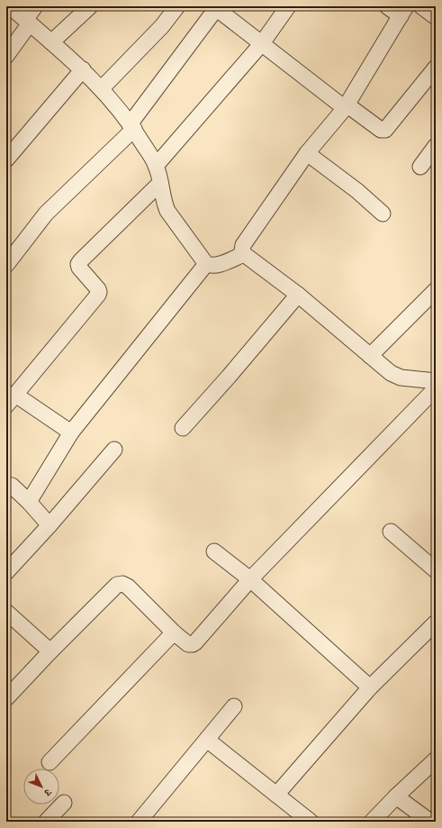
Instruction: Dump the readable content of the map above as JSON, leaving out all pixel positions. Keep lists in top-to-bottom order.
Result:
{
  "north": "bottom right"
}
